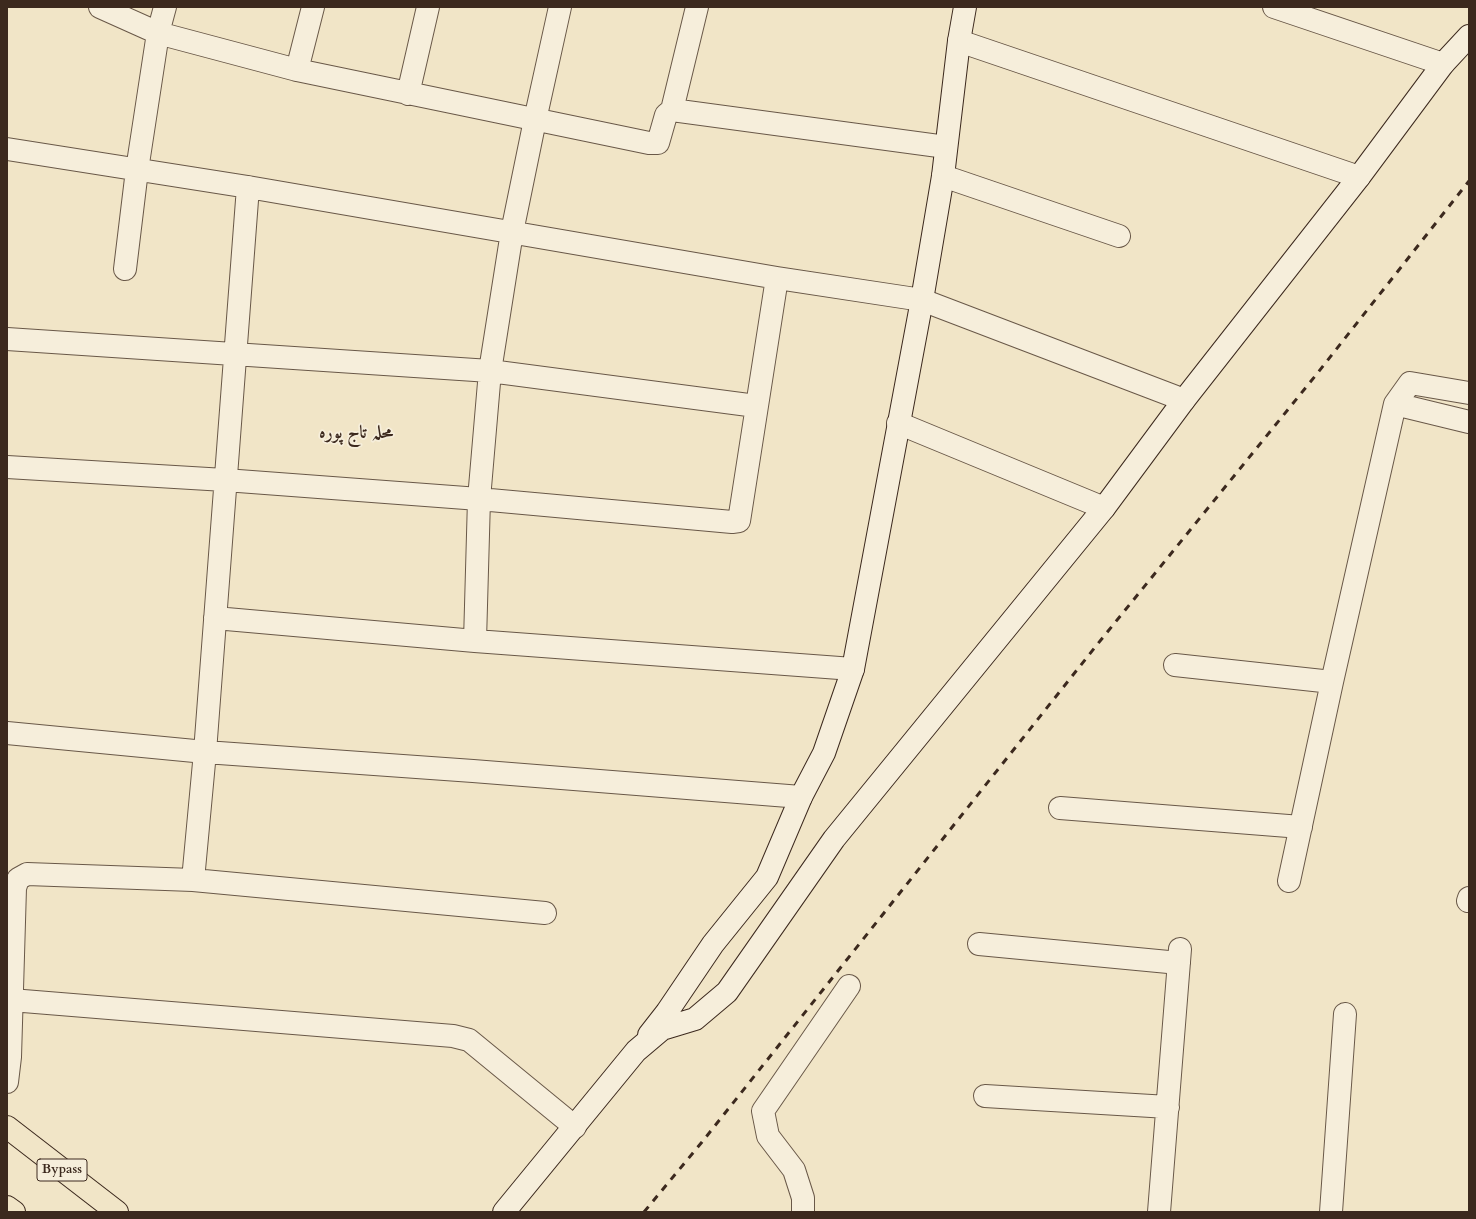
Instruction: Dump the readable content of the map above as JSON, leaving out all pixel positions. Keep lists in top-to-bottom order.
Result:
{
  "streets": {
    "highway": ["Bypass"]
  },
  "districts": ["محلہ تاج پورہ"]
}
